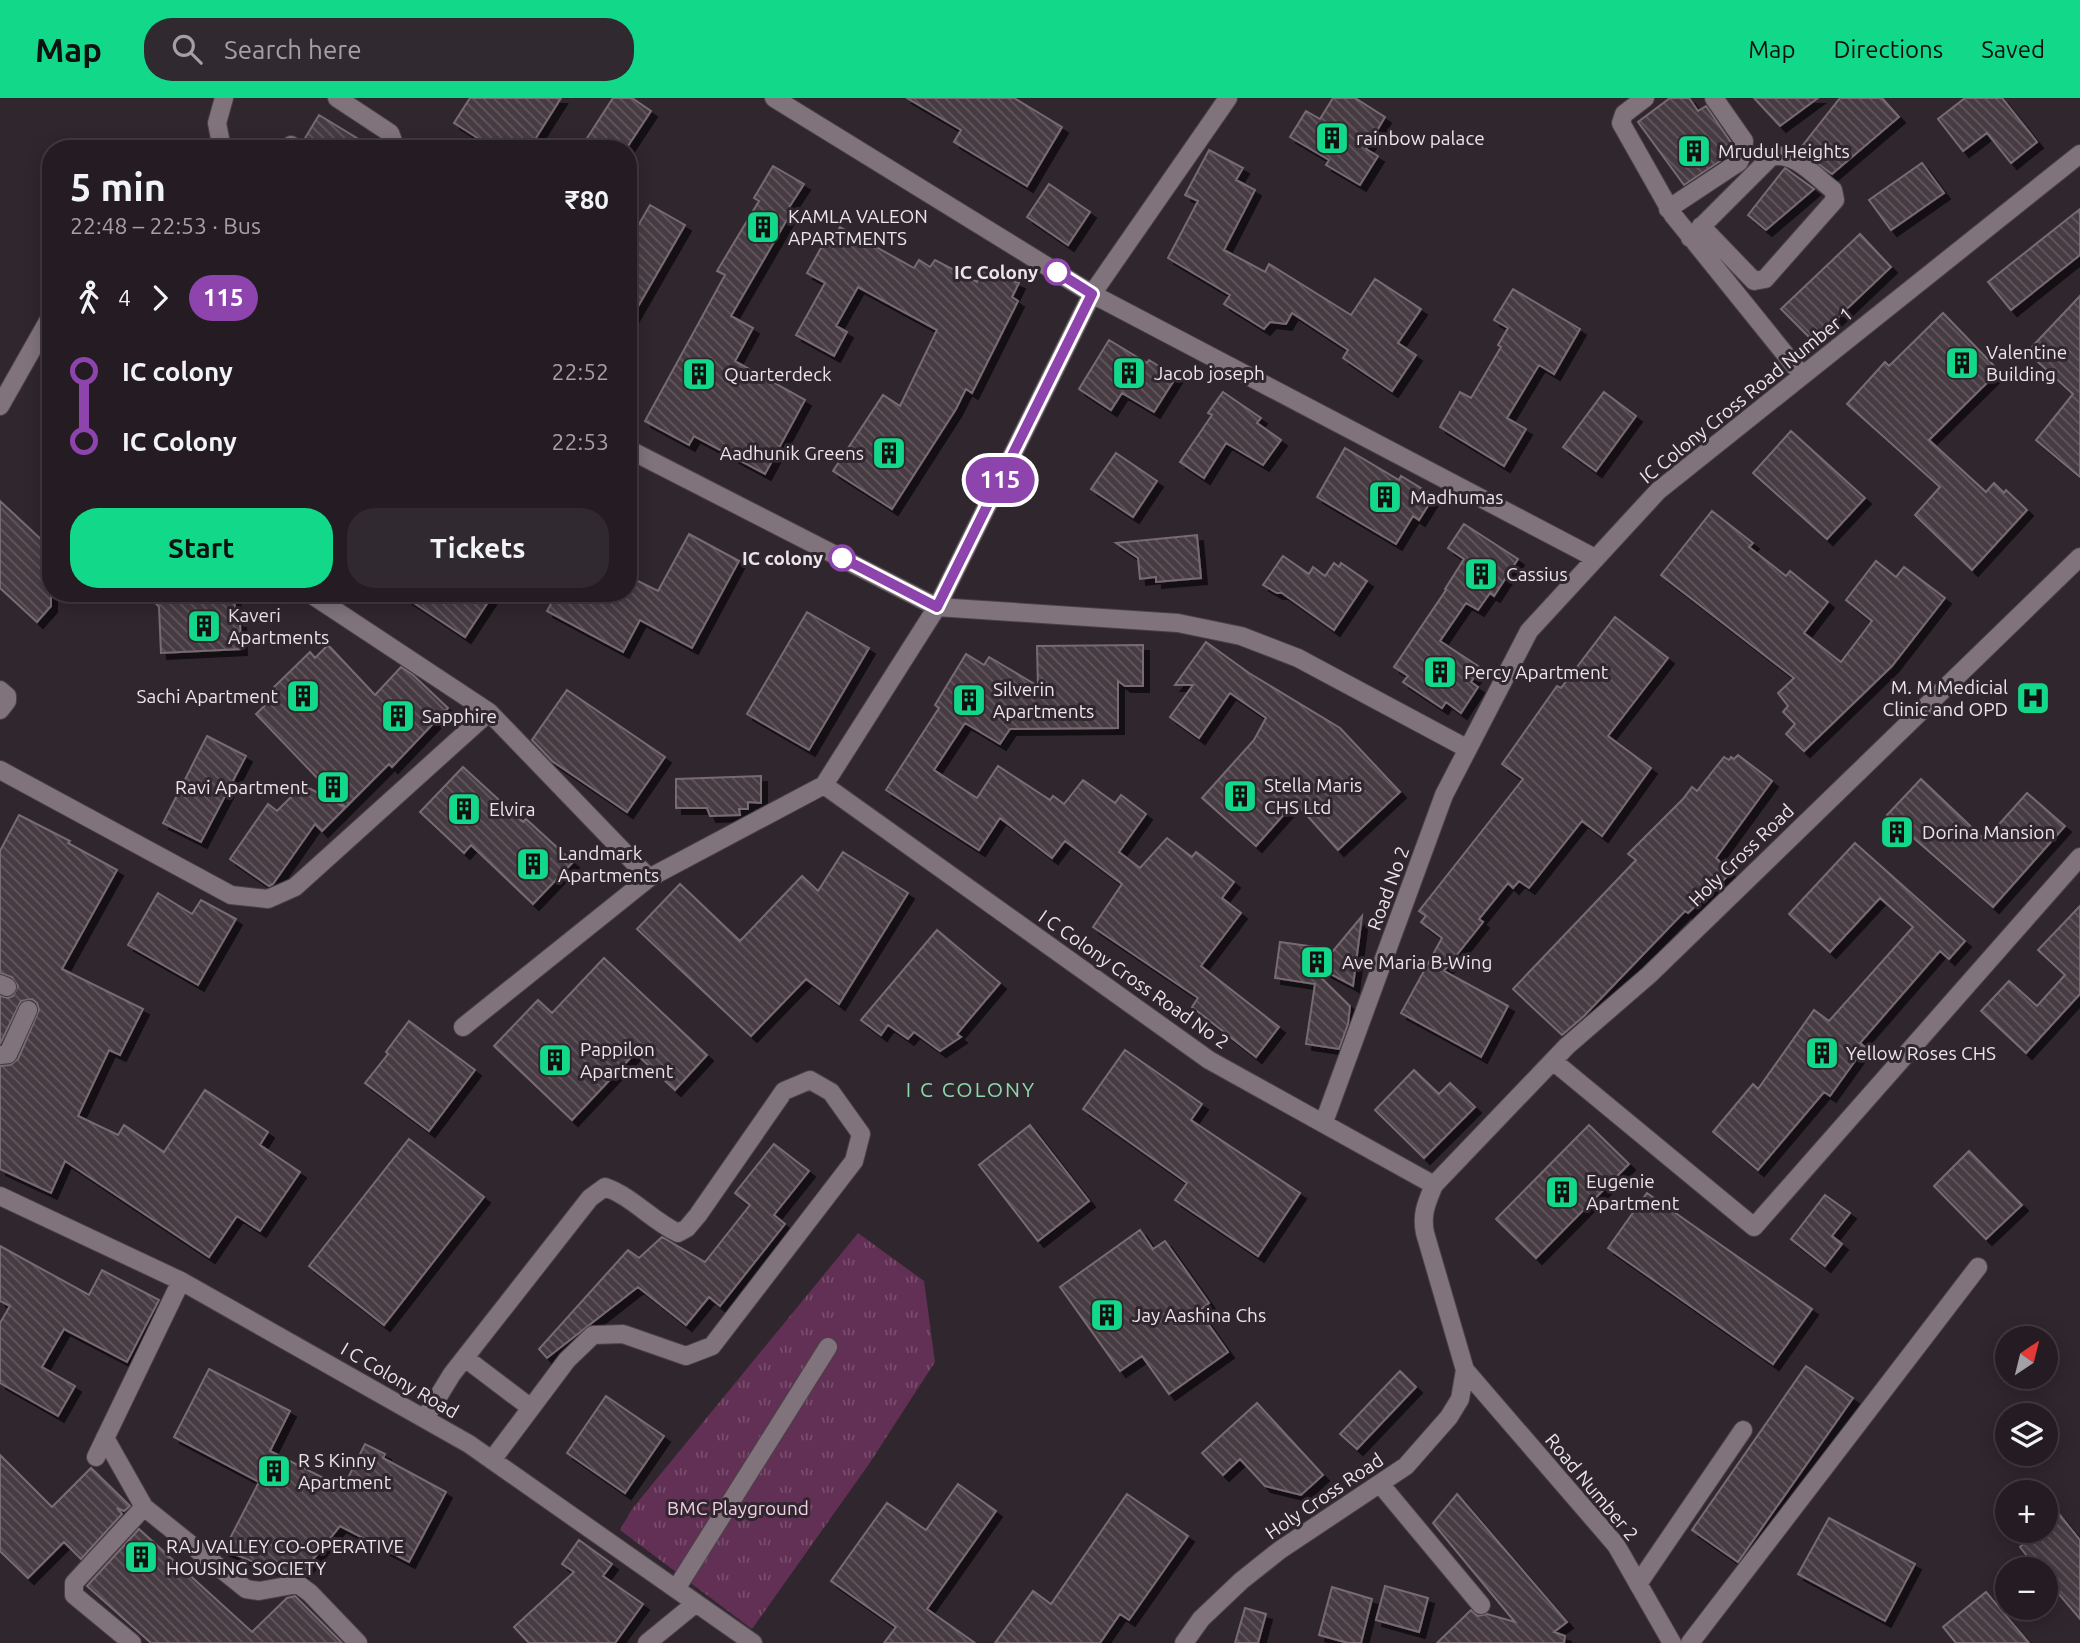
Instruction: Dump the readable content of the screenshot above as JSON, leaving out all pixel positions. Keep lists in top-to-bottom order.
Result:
{
  "streets": {
    "street": [
      "IC Colony Cross Road Number 1",
      "Holy Cross Road",
      "Road No 2",
      "I C Colony Cross Road No 2",
      "I C Colony Road",
      "Road Number 2"
    ]
  },
  "crossings": [
    ["IC Colony Cross Road Number 1", "Road No 2"],
    ["Holy Cross Road", "I C Colony Cross Road No 2"],
    ["Holy Cross Road", "Road Number 2"],
    ["Road No 2", "I C Colony Cross Road No 2"]
  ],
  "districts": ["I C COLONY"],
  "parks": ["BMC Playground"],
  "places": {
    "building": [
      "rainbow palace",
      "Mrudul Heights",
      "KAMLA VALEON APARTMENTS",
      "Valentine Building",
      "Jacob joseph",
      "Quarterdeck",
      "Aadhunik Greens",
      "Madhumas",
      "Cassius",
      "Kaveri Apartments",
      "Percy Apartment",
      "Sachi Apartment",
      "Silverin Apartments",
      "Sapphire",
      "Ravi Apartment",
      "Stella Maris CHS Ltd",
      "Elvira",
      "Dorina Mansion",
      "Landmark Apartments",
      "Ave Maria B-Wing",
      "Yellow Roses CHS",
      "Pappilon Apartment",
      "Eugenie Apartment",
      "Jay Aashina Chs",
      "R S Kinny Apartment",
      "RAJ VALLEY CO-OPERATIVE HOUSING SOCIETY"
    ],
    "other": ["IC Colony", "IC colony"],
    "hospital": ["M. M Medicial Clinic and OPD"]
  },
  "lines": ["bus line 115"],
  "north": "top right",
  "page": {
    "header": "Map",
    "search": "Search here",
    "nav": ["Map", "Directions", "Saved"],
    "on_map": "115",
    "heading": ["5 min", "22:48 – 22:53 · Bus", "₹80"],
    "legs": ["4", "115"],
    "list": [
      {
        "name": "IC colony",
        "value": "22:52"
      },
      {
        "name": "IC Colony",
        "value": "22:53"
      }
    ],
    "buttons": ["Start", "Tickets"],
    "map_buttons": ["+", "−"]
  }
}
